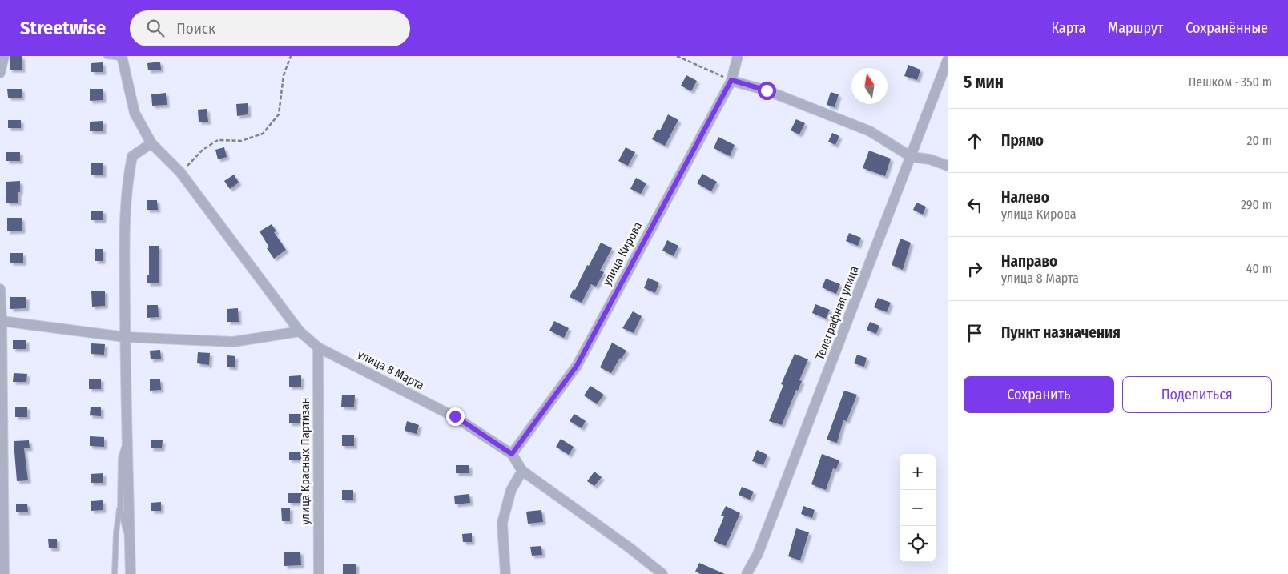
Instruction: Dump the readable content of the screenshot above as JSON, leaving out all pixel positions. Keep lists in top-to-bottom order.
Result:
{
  "streets": {
    "street": [
      "улица Кирова",
      "Телеграфная улица",
      "улица 8 Марта",
      "улица Красных Партизан"
    ]
  },
  "crossings": [
    ["улица Кирова", "улица 8 Марта"],
    ["улица 8 Марта", "улица Красных Партизан"]
  ],
  "north": "top",
  "page": {
    "header": "Streetwise",
    "search": "Поиск",
    "nav": ["Карта", "Маршрут", "Сохранённые"],
    "heading": ["5 мин", "Пешком · 350 m"],
    "list": [
      ["Прямо", "20 m"],
      ["Налево", "улица Кирова", "290 m"],
      ["Направо", "улица 8 Марта", "40 m"],
      "Пункт назначения"
    ],
    "buttons": ["Сохранить", "Поделиться"],
    "map_buttons": ["+", "−"]
  }
}
